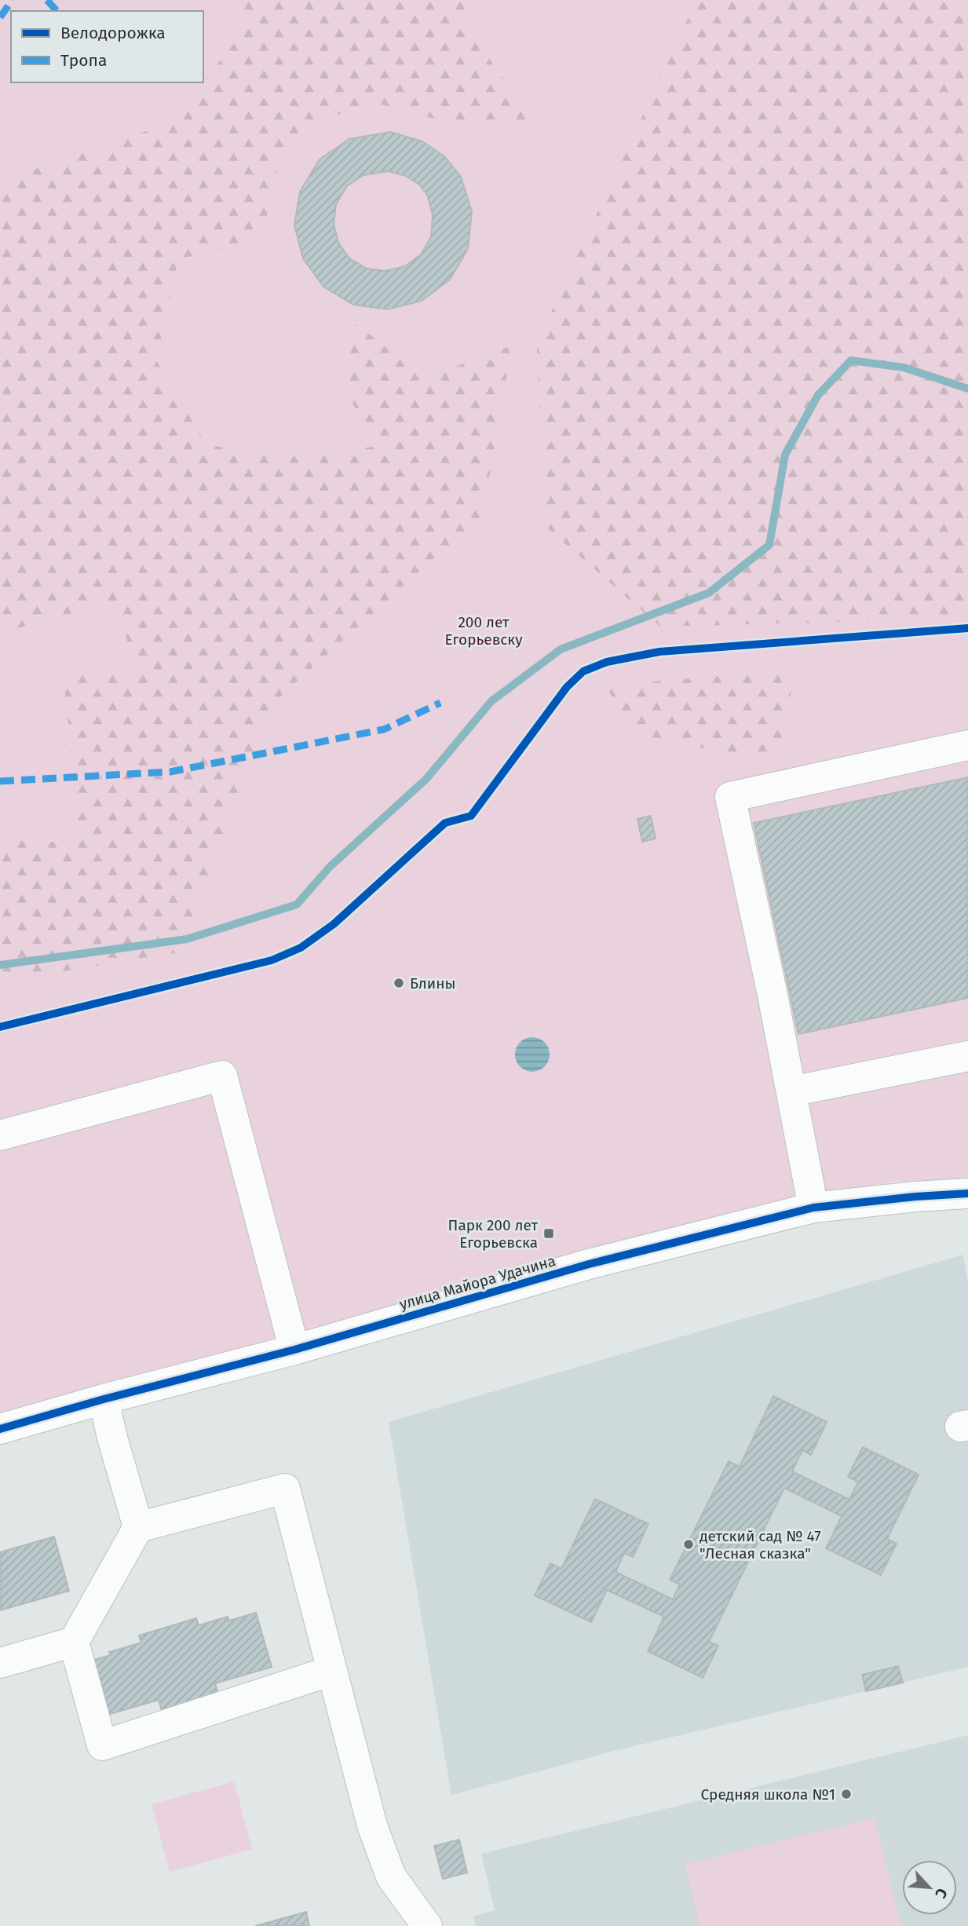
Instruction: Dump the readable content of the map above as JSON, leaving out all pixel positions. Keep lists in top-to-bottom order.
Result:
{
  "streets": {
    "street": ["улица Майора Удачина"]
  },
  "parks": ["200 лет Егорьевску"],
  "places": {
    "other": ["Блины", "детский сад № 47 \"Лесная сказка\"", "Средняя школа №1"],
    "transit": ["Парк 200 лет Егорьевска"]
  },
  "legend": ["Велодорожка", "Тропа"],
  "north": "bottom right"
}
